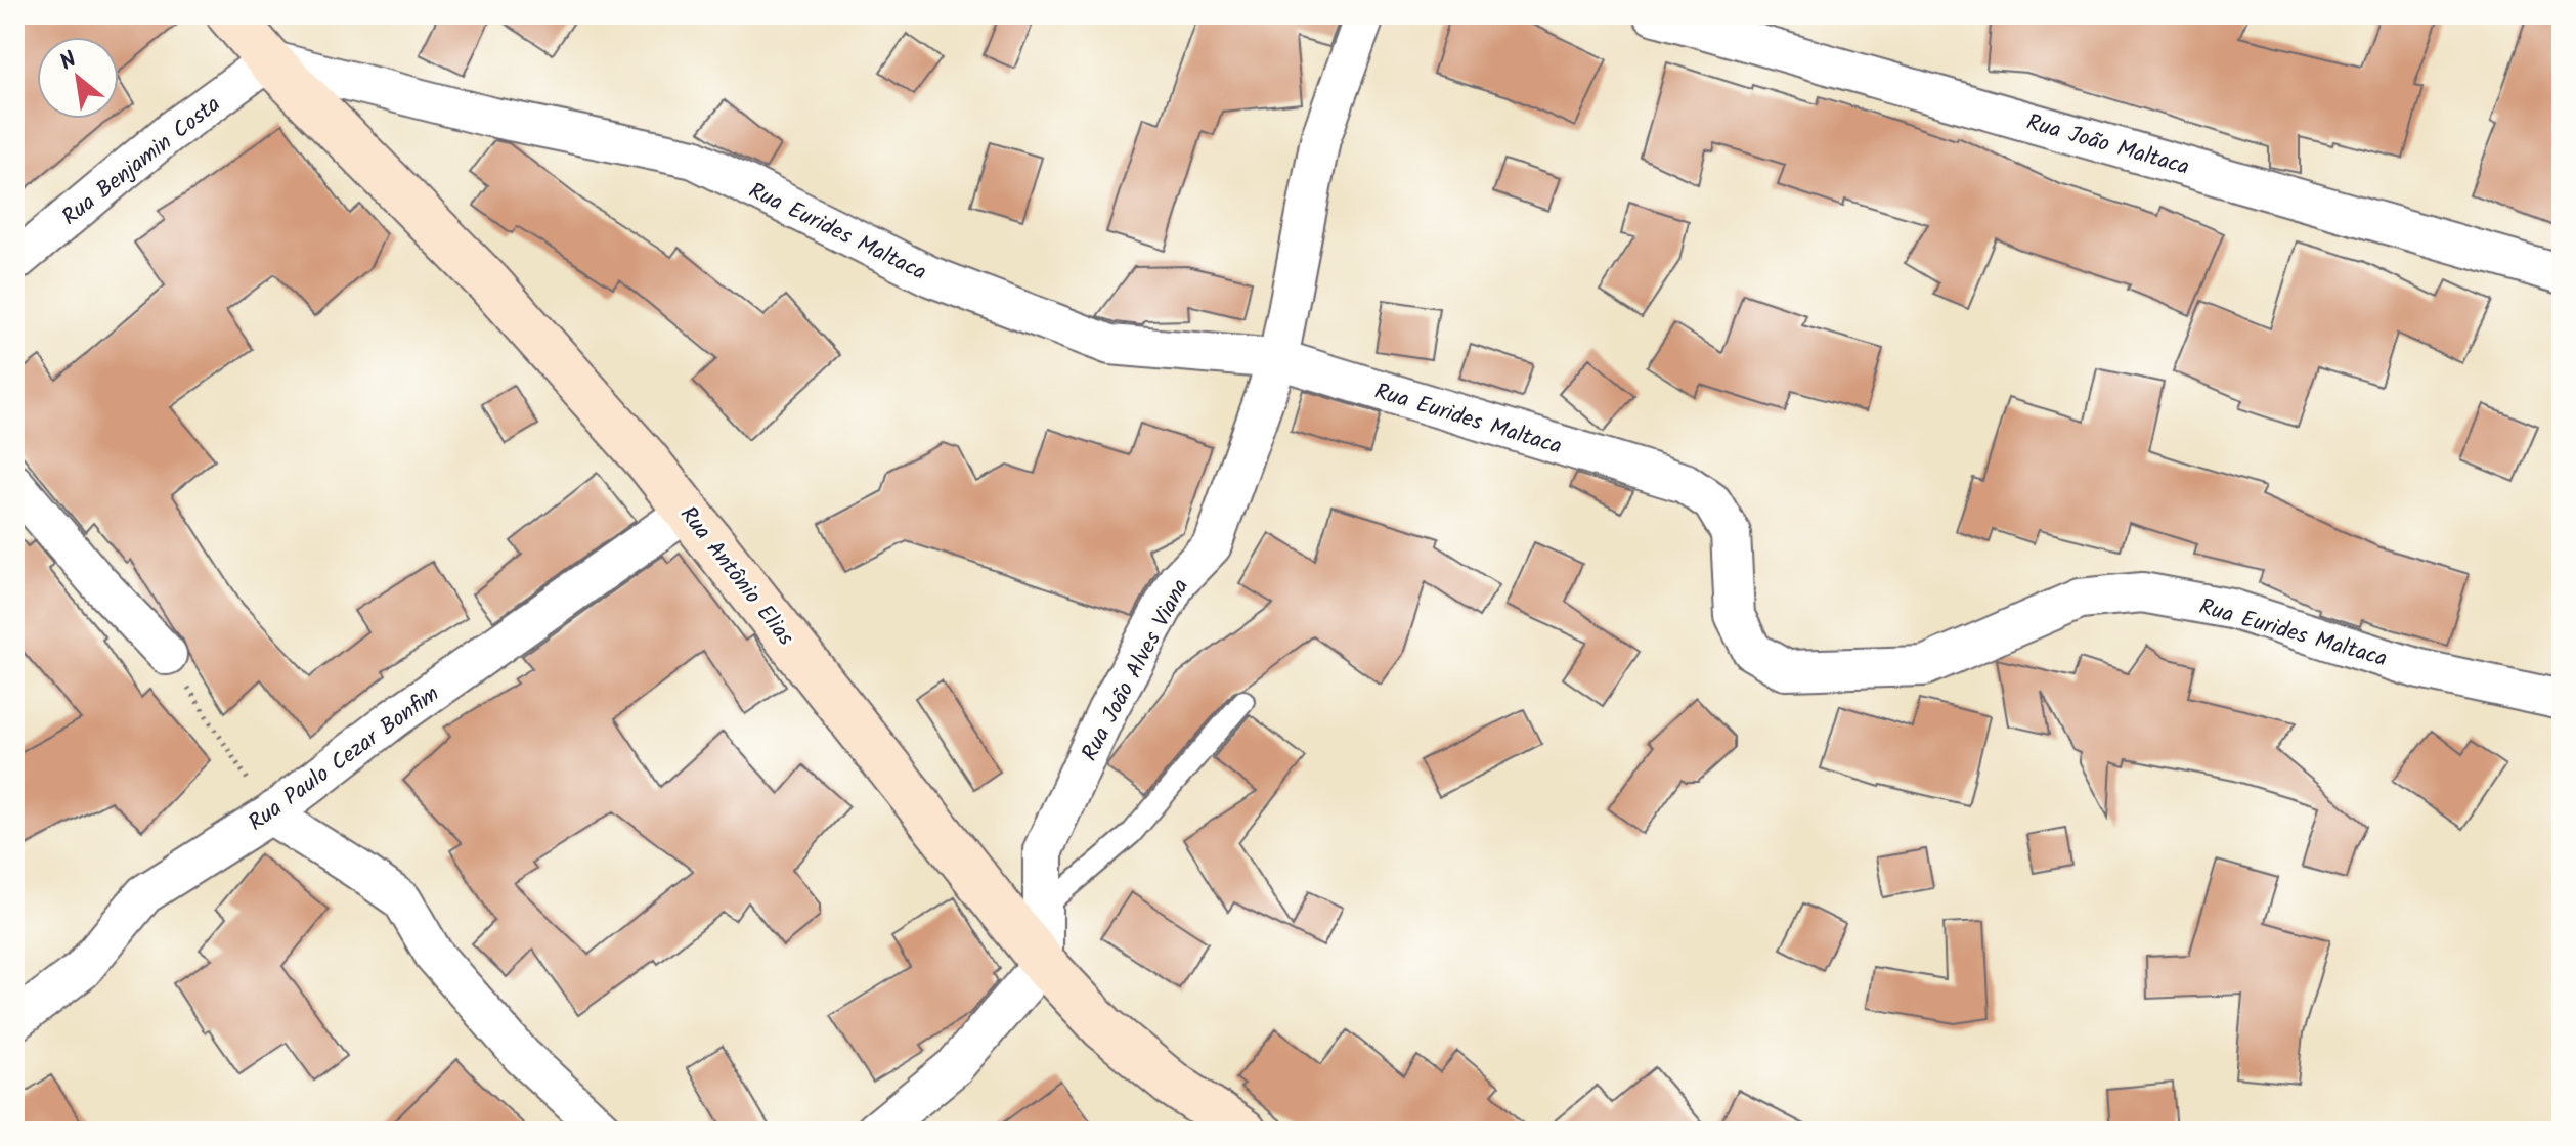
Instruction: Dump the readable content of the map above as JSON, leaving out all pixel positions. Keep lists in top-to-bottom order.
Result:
{
  "streets": {
    "street": [
      "Rua João Maltaca",
      "Rua Benjamin Costa",
      "Rua Eurides Maltaca",
      "Rua Antônio Elias",
      "Rua João Alves Viana",
      "Rua Paulo Cezar Bonfim"
    ]
  },
  "crossings": [
    ["Rua Benjamin Costa", "Rua Eurides Maltaca"],
    ["Rua Benjamin Costa", "Rua Antônio Elias"],
    ["Rua Eurides Maltaca", "Rua Antônio Elias"],
    ["Rua Eurides Maltaca", "Rua João Alves Viana"],
    ["Rua Antônio Elias", "Rua João Alves Viana"],
    ["Rua Antônio Elias", "Rua Paulo Cezar Bonfim"]
  ],
  "north": "top left"
}
